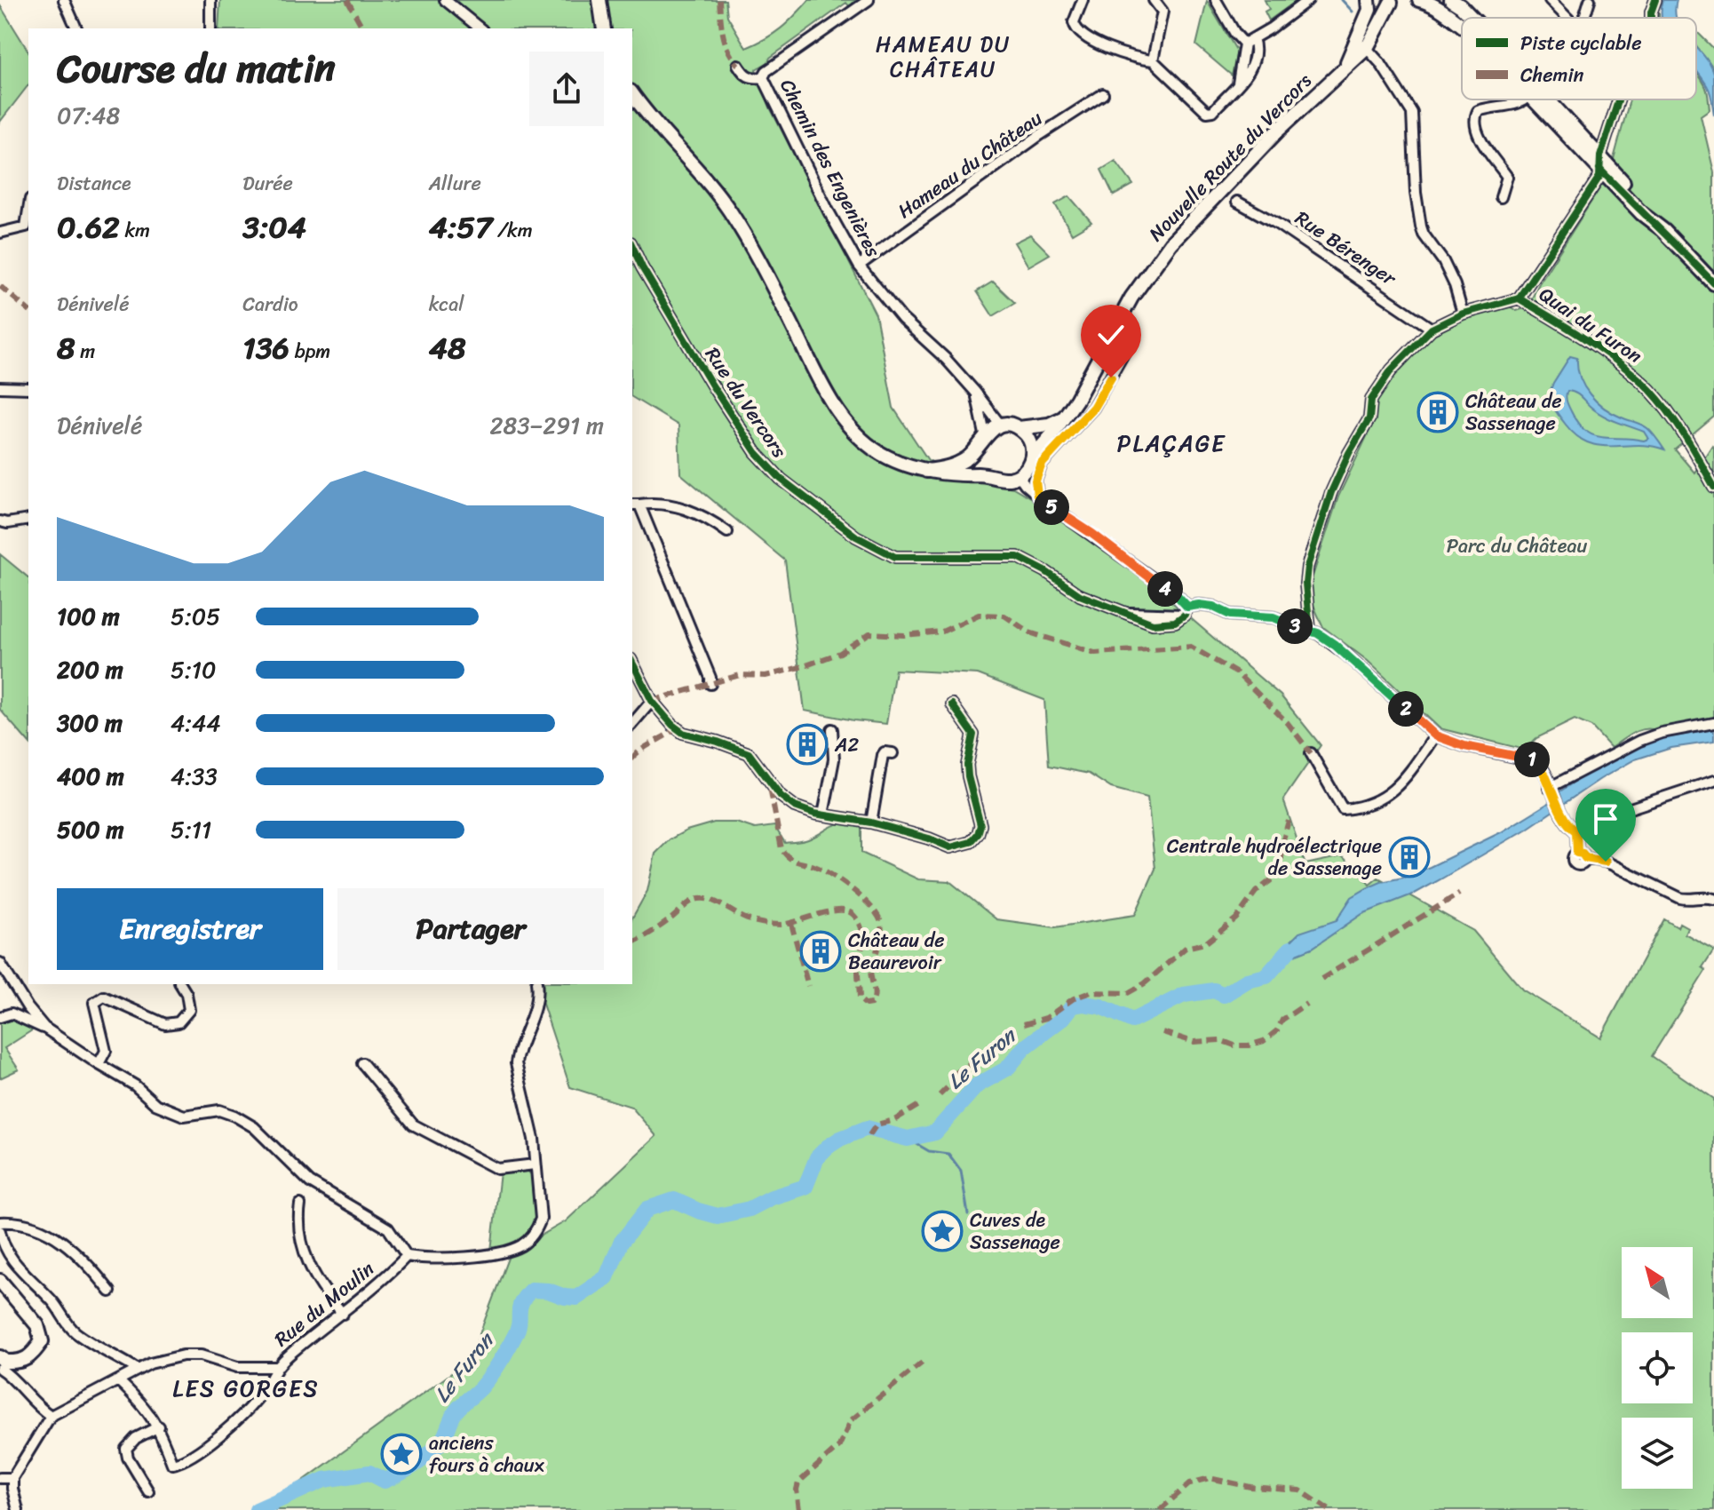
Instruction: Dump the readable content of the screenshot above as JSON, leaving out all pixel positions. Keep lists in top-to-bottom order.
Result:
{
  "streets": {
    "main road": ["Nouvelle Route du Vercors"],
    "street": [
      "Hameau du Château",
      "Chemin des Engenières",
      "Rue Bérenger",
      "Quai du Furon",
      "Rue du Vercors",
      "Rue du Moulin"
    ]
  },
  "crossings": [
    ["Nouvelle Route du Vercors", "Chemin des Engenières"],
    ["Hameau du Château", "Chemin des Engenières"]
  ],
  "districts": ["HAMEAU DU CHÂTEAU", "PLAÇAGE", "LES GORGES"],
  "water": ["Le Furon"],
  "parks": ["Parc du Château"],
  "places": {
    "building": [
      "Château de Sassenage",
      "A2",
      "Centrale hydroélectrique de Sassenage",
      "Château de Beaurevoir"
    ],
    "place": ["Cuves de Sassenage", "anciens fours à chaux"]
  },
  "legend": ["Piste cyclable", "Chemin"],
  "north": "top left",
  "page": {
    "heading": ["Course du matin", "07:48"],
    "stats": [
      ["Distance", "0.62 km"],
      ["Durée", "3:04"],
      ["Allure", "4:57 /km"],
      ["Dénivelé", "8 m"],
      ["Cardio", "136 bpm"],
      ["kcal", "48"]
    ],
    "chart": ["Dénivelé", "283–291 m"],
    "pins": [
      "5",
      "4",
      "3",
      "2",
      "1"
    ],
    "list": [
      {
        "name": "100 m",
        "note": "5:05"
      },
      {
        "name": "200 m",
        "note": "5:10"
      },
      {
        "name": "300 m",
        "note": "4:44"
      },
      {
        "name": "400 m",
        "note": "4:33"
      },
      {
        "name": "500 m",
        "note": "5:11"
      }
    ],
    "buttons": ["Enregistrer", "Partager"]
  }
}
